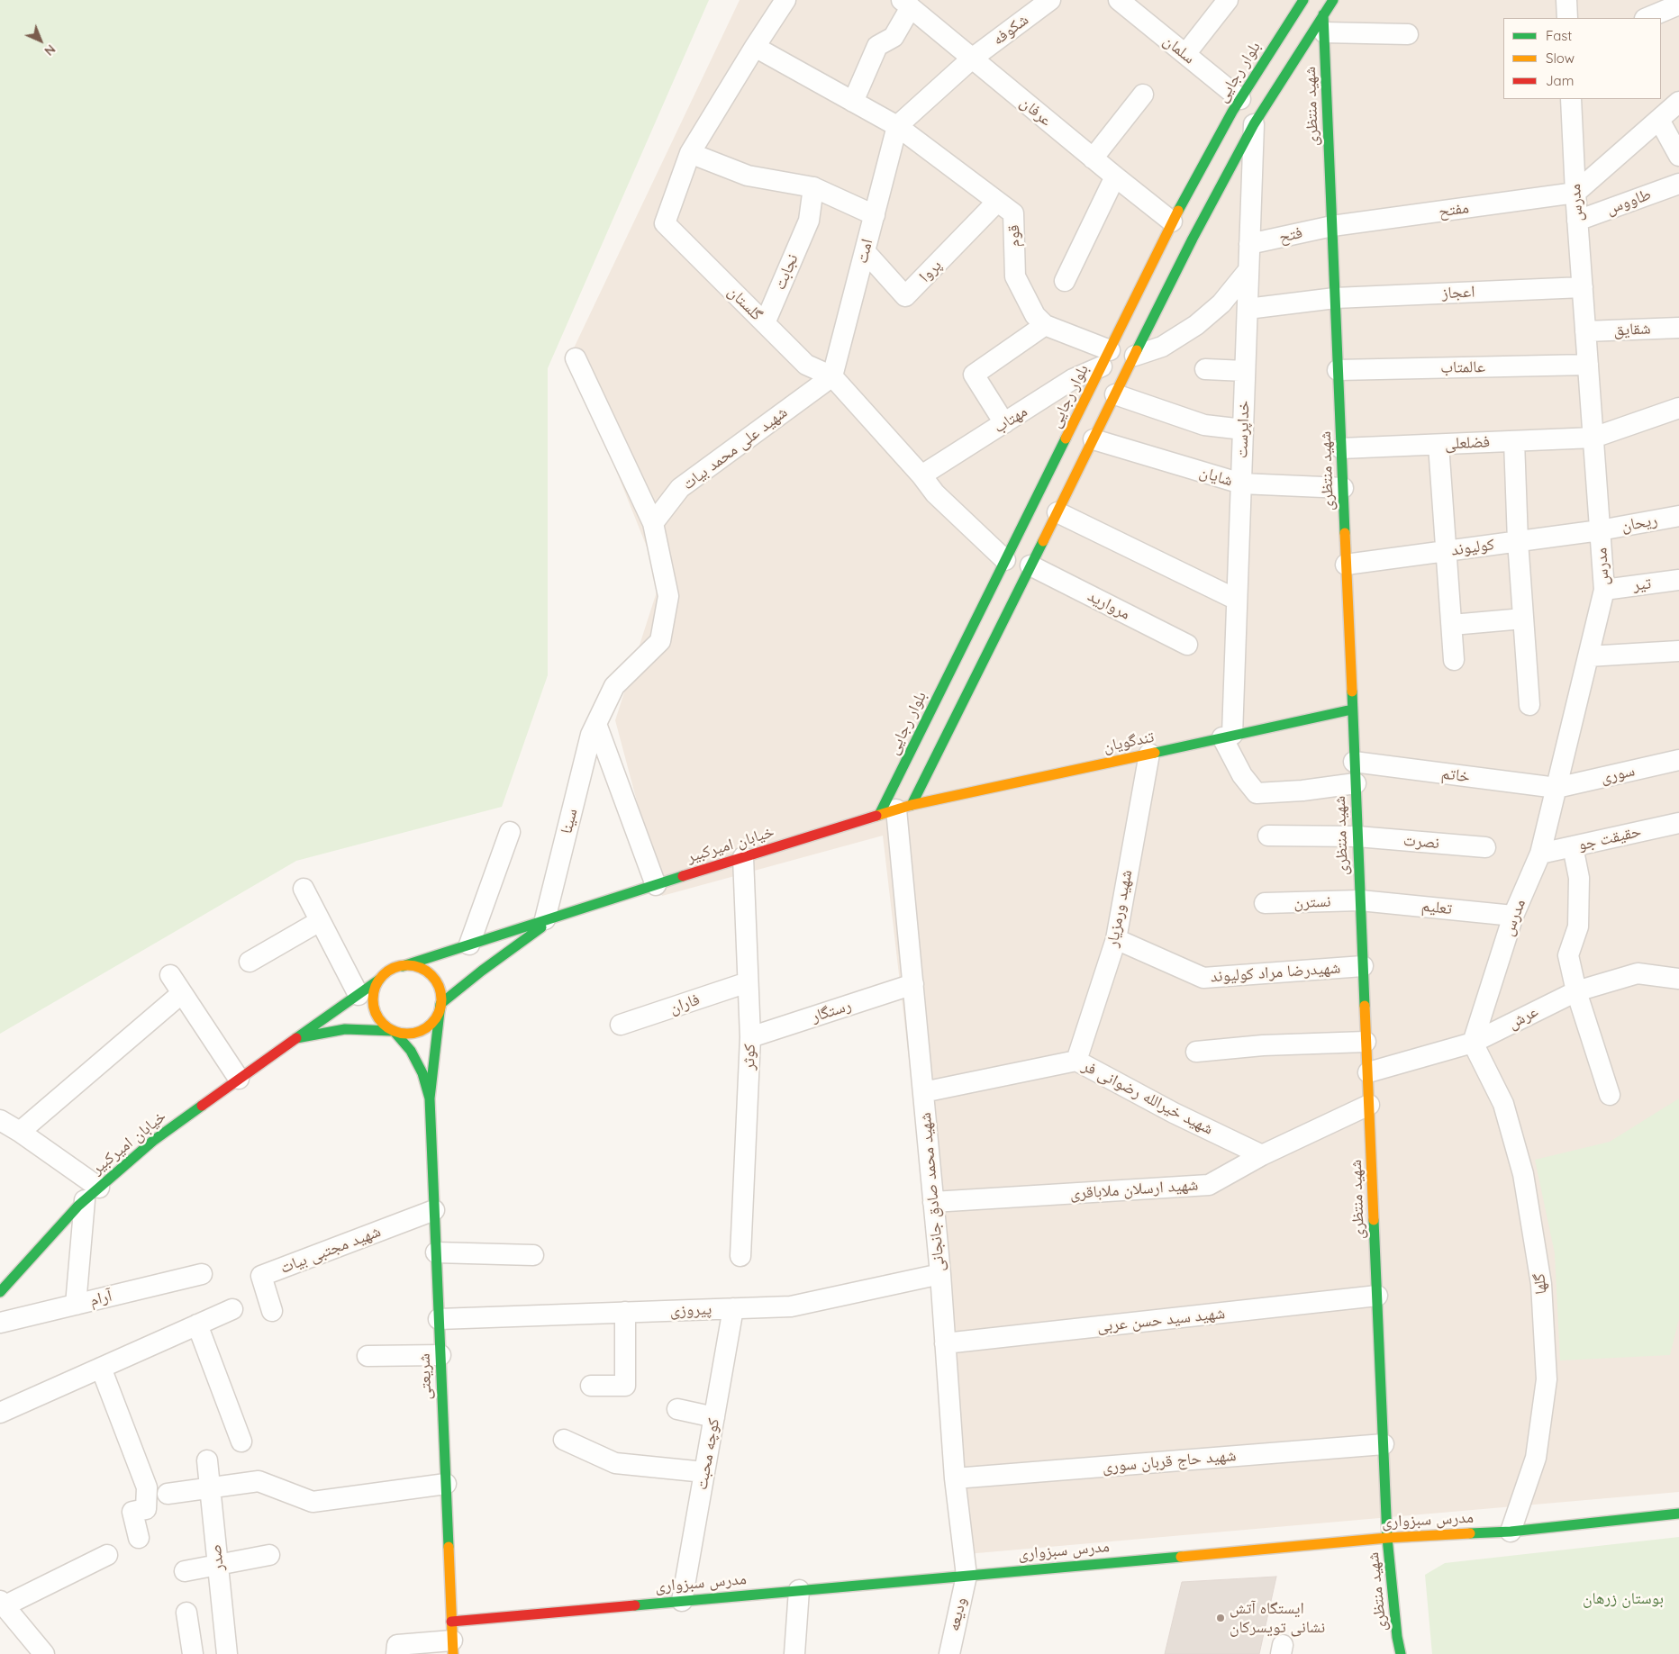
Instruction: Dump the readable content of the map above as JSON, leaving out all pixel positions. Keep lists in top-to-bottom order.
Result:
{
  "streets": {
    "main road": [
      "بلوار رجایی",
      "شهید منتظری",
      "تندگویان",
      "خیابان امیرکبیر",
      "شریعتی",
      "مدرس سبزواری"
    ],
    "street": [
      "شکوفه",
      "سلمان",
      "عرفان",
      "طاووس",
      "مدرس",
      "مفتح",
      "فتح",
      "قوم",
      "امت",
      "پروا",
      "نجابت",
      "اعجاز",
      "گلستان",
      "شقایق",
      "عالمتاب",
      "مهتاب",
      "خداپرست",
      "فضلعلی",
      "شهید علی محمد بیات",
      "شایان",
      "ریحان",
      "کولیوند",
      "تیر",
      "مروارید",
      "سوری",
      "خاتم",
      "سینا",
      "حقیقت جو",
      "نصرت",
      "نسترن",
      "تعلیم",
      "شهید ورمزیار",
      "شهیدرضا مراد کولیوند",
      "فاران",
      "رستگار",
      "عرش",
      "کوثر",
      "شهید خیرالله رضوانی فر",
      "شهید ارسلان ملاباقری",
      "شهید محمد صادق جانجانی",
      "شهید مجتبی بیات",
      "گلها",
      "آرام",
      "پیروزی",
      "شهید سید حسن عربی",
      "کوچه محبت",
      "شهید حاج قربان سوری",
      "صدر",
      "ودیعه"
    ]
  },
  "crossings": [
    ["شکوفه", "عرفان"],
    ["سلمان", "بلوار رجایی"],
    ["بلوار رجایی", "شهید منتظری"],
    ["بلوار رجایی", "عرفان"],
    ["بلوار رجایی", "گلستان"],
    ["بلوار رجایی", "مهتاب"],
    ["بلوار رجایی", "خداپرست"],
    ["بلوار رجایی", "شایان"],
    ["بلوار رجایی", "مروارید"],
    ["بلوار رجایی", "تندگویان"],
    ["بلوار رجایی", "خیابان امیرکبیر"],
    ["بلوار رجایی", "شهید محمد صادق جانجانی"],
    ["شهید منتظری", "مفتح"],
    ["شهید منتظری", "فتح"],
    ["شهید منتظری", "اعجاز"],
    ["شهید منتظری", "عالمتاب"],
    ["شهید منتظری", "فضلعلی"],
    ["شهید منتظری", "شایان"],
    ["شهید منتظری", "کولیوند"],
    ["شهید منتظری", "تندگویان"],
    ["شهید منتظری", "خاتم"],
    ["شهید منتظری", "نصرت"],
    ["شهید منتظری", "نسترن"],
    ["شهید منتظری", "تعلیم"],
    ["شهید منتظری", "شهیدرضا مراد کولیوند"],
    ["شهید منتظری", "عرش"],
    ["شهید منتظری", "شهید ارسلان ملاباقری"],
    ["شهید منتظری", "شهید سید حسن عربی"],
    ["شهید منتظری", "شهید حاج قربان سوری"],
    ["شهید منتظری", "مدرس سبزواری"],
    ["طاووس", "مدرس"],
    ["مدرس", "مفتح"],
    ["مدرس", "اعجاز"],
    ["مدرس", "شقایق"],
    ["مدرس", "عالمتاب"],
    ["مدرس", "فضلعلی"],
    ["مدرس", "ریحان"],
    ["مدرس", "کولیوند"],
    ["مدرس", "تیر"],
    ["مدرس", "سوری"],
    ["مدرس", "خاتم"],
    ["مدرس", "حقیقت جو"],
    ["مدرس", "تعلیم"],
    ["مدرس", "عرش"],
    ["مدرس", "گلها"],
    ["مفتح", "فتح"],
    ["فتح", "خداپرست"],
    ["قوم", "امت"],
    ["قوم", "پروا"],
    ["امت", "پروا"],
    ["امت", "گلستان"],
    ["امت", "شهید علی محمد بیات"],
    ["نجابت", "گلستان"],
    ["اعجاز", "خداپرست"],
    ["گلستان", "مهتاب"],
    ["گلستان", "شهید علی محمد بیات"],
    ["خداپرست", "شایان"],
    ["خداپرست", "تندگویان"],
    ["ریحان", "کولیوند"],
    ["تندگویان", "خیابان امیرکبیر"],
    ["تندگویان", "شهید ورمزیار"],
    ["تندگویان", "شهید محمد صادق جانجانی"],
    ["سوری", "خاتم"],
    ["سینا", "خیابان امیرکبیر"],
    ["خیابان امیرکبیر", "کوثر"],
    ["خیابان امیرکبیر", "شهید محمد صادق جانجانی"],
    ["نسترن", "تعلیم"],
    ["شهید ورمزیار", "شهیدرضا مراد کولیوند"],
    ["شهید ورمزیار", "شهید خیرالله رضوانی فر"],
    ["فاران", "کوثر"],
    ["رستگار", "کوثر"],
    ["رستگار", "شهید محمد صادق جانجانی"],
    ["عرش", "گلها"],
    ["شهید خیرالله رضوانی فر", "شهید ارسلان ملاباقری"],
    ["شهید خیرالله رضوانی فر", "شهید محمد صادق جانجانی"],
    ["شهید ارسلان ملاباقری", "شهید محمد صادق جانجانی"],
    ["شهید محمد صادق جانجانی", "پیروزی"],
    ["شهید محمد صادق جانجانی", "شهید سید حسن عربی"],
    ["شهید محمد صادق جانجانی", "شهید حاج قربان سوری"],
    ["شهید محمد صادق جانجانی", "مدرس سبزواری"],
    ["شهید محمد صادق جانجانی", "ودیعه"],
    ["شهید مجتبی بیات", "شریعتی"],
    ["گلها", "مدرس سبزواری"],
    ["پیروزی", "شریعتی"],
    ["پیروزی", "کوچه محبت"],
    ["شریعتی", "مدرس سبزواری"],
    ["کوچه محبت", "مدرس سبزواری"],
    ["مدرس سبزواری", "ودیعه"]
  ],
  "parks": ["بوستان زرهان"],
  "places": ["ایستگاه آتش نشانی تویسرکان"],
  "legend": ["Fast", "Slow", "Jam"],
  "north": "bottom right"
}
